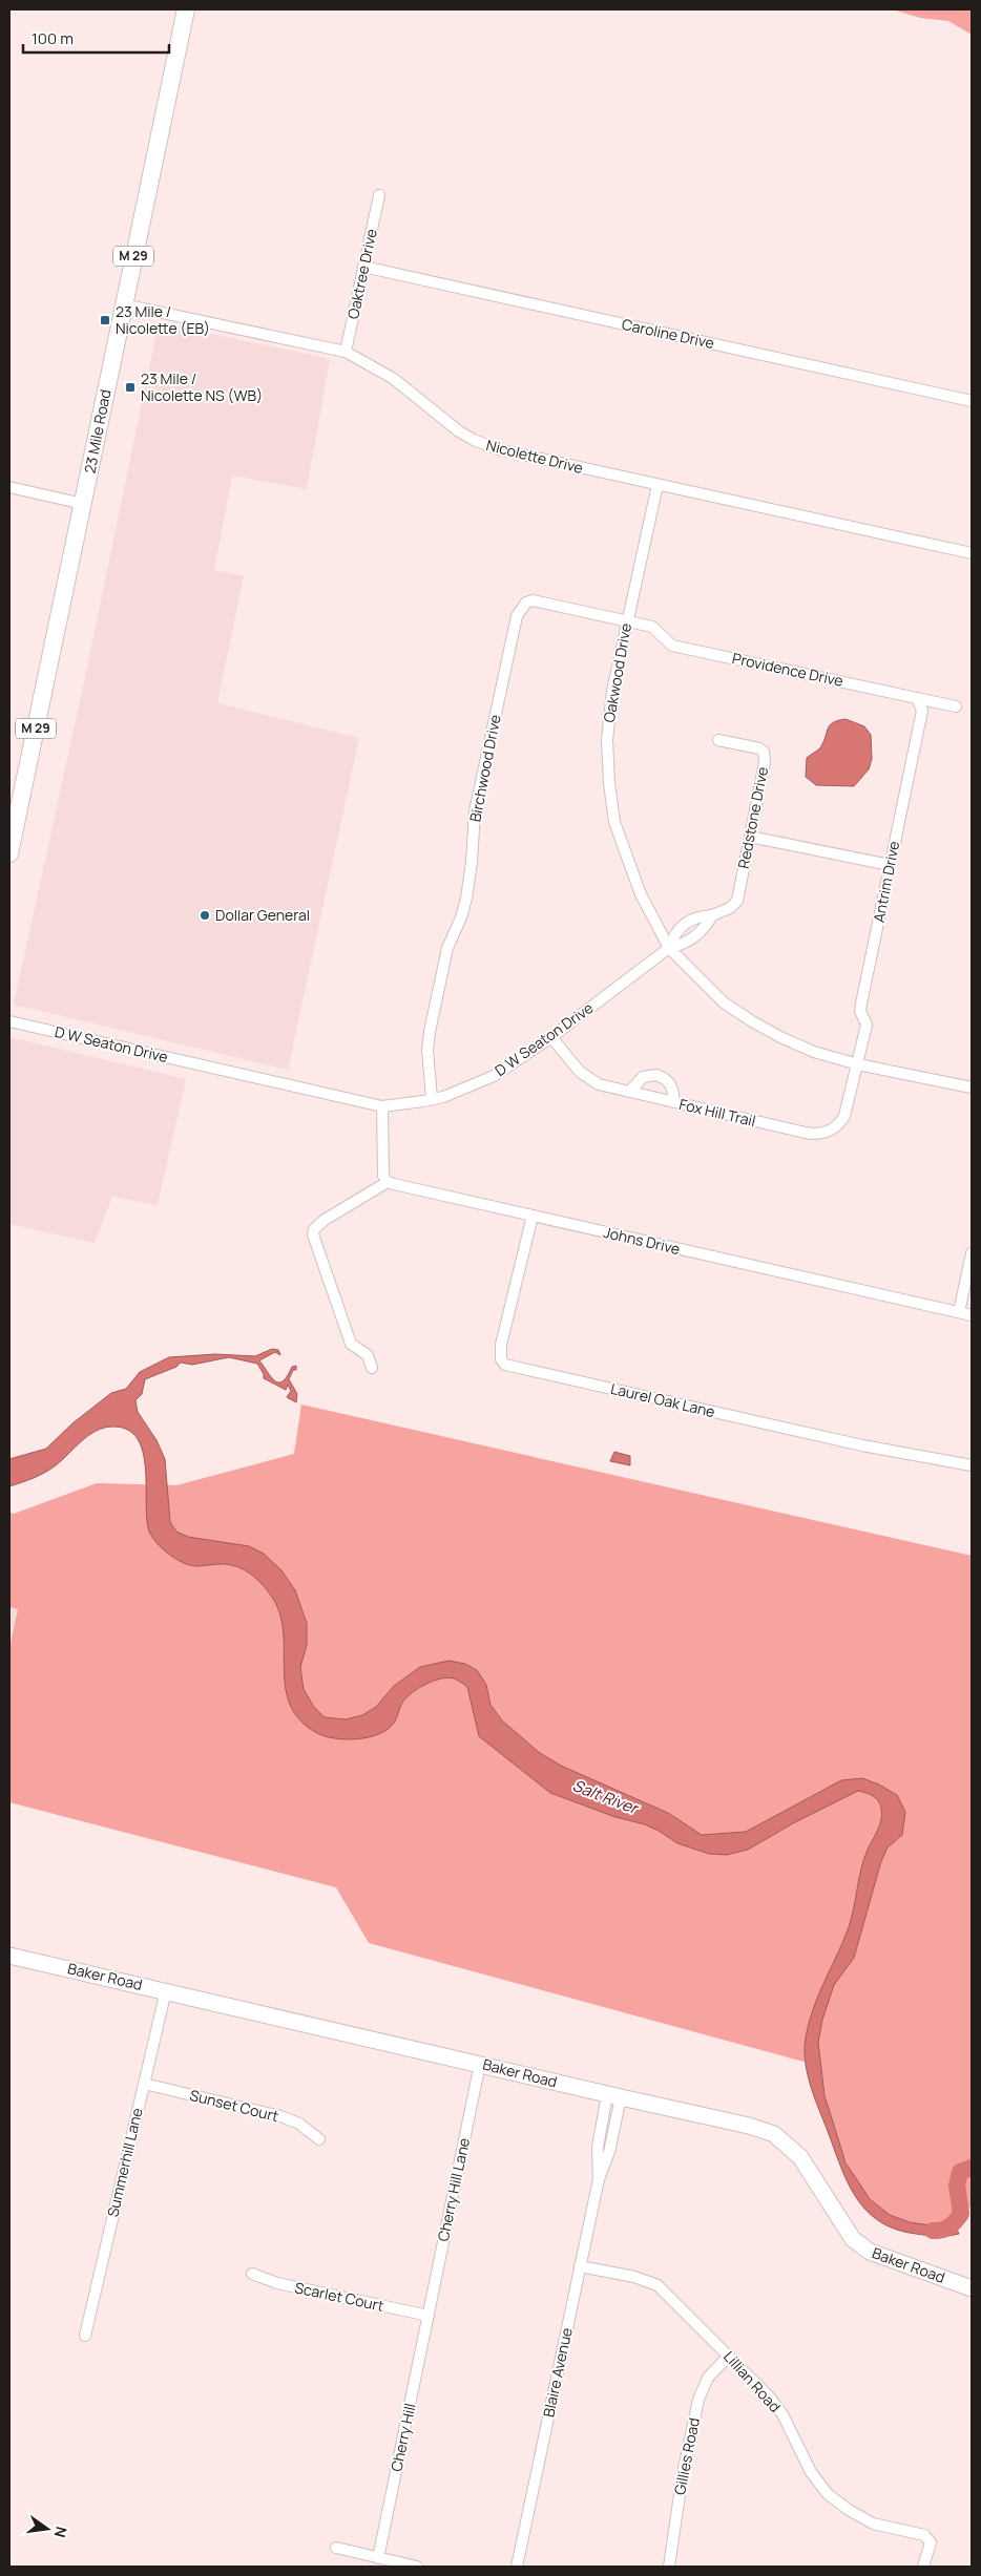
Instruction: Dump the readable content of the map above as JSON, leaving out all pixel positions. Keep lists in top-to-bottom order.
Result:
{
  "streets": {
    "main road": ["M 29", "23 Mile Road"],
    "street": [
      "Oaktree Drive",
      "Caroline Drive",
      "Nicolette Drive",
      "Providence Drive",
      "Oakwood Drive",
      "Birchwood Drive",
      "Redstone Drive",
      "Antrim Drive",
      "D W Seaton Drive",
      "Fox Hill Trail",
      "Johns Drive",
      "Laurel Oak Lane",
      "Baker Road",
      "Sunset Court",
      "Summerhill Lane",
      "Cherry Hill Lane",
      "Scarlet Court",
      "Blaire Avenue",
      "Lillian Road",
      "Cherry Hill",
      "Gillies Road"
    ]
  },
  "crossings": [
    ["Oaktree Drive", "Caroline Drive"],
    ["Oaktree Drive", "Nicolette Drive"],
    ["23 Mile Road", "Nicolette Drive"],
    ["Nicolette Drive", "Oakwood Drive"],
    ["Providence Drive", "Oakwood Drive"],
    ["Providence Drive", "Birchwood Drive"],
    ["Providence Drive", "Antrim Drive"],
    ["Oakwood Drive", "Birchwood Drive"],
    ["Oakwood Drive", "Redstone Drive"],
    ["Oakwood Drive", "D W Seaton Drive"],
    ["Birchwood Drive", "D W Seaton Drive"],
    ["Redstone Drive", "D W Seaton Drive"],
    ["Antrim Drive", "Fox Hill Trail"],
    ["D W Seaton Drive", "Fox Hill Trail"],
    ["Johns Drive", "Laurel Oak Lane"],
    ["Baker Road", "Summerhill Lane"],
    ["Baker Road", "Cherry Hill Lane"],
    ["Baker Road", "Blaire Avenue"],
    ["Sunset Court", "Summerhill Lane"],
    ["Cherry Hill Lane", "Scarlet Court"],
    ["Cherry Hill Lane", "Cherry Hill"],
    ["Scarlet Court", "Cherry Hill"],
    ["Blaire Avenue", "Lillian Road"],
    ["Lillian Road", "Gillies Road"]
  ],
  "water": ["Salt River"],
  "places": {
    "transit": ["23 Mile / Nicolette (EB)", "23 Mile / Nicolette NS (WB)"],
    "other": ["Dollar General"]
  },
  "scale_bar": "100 m",
  "north": "right"
}
